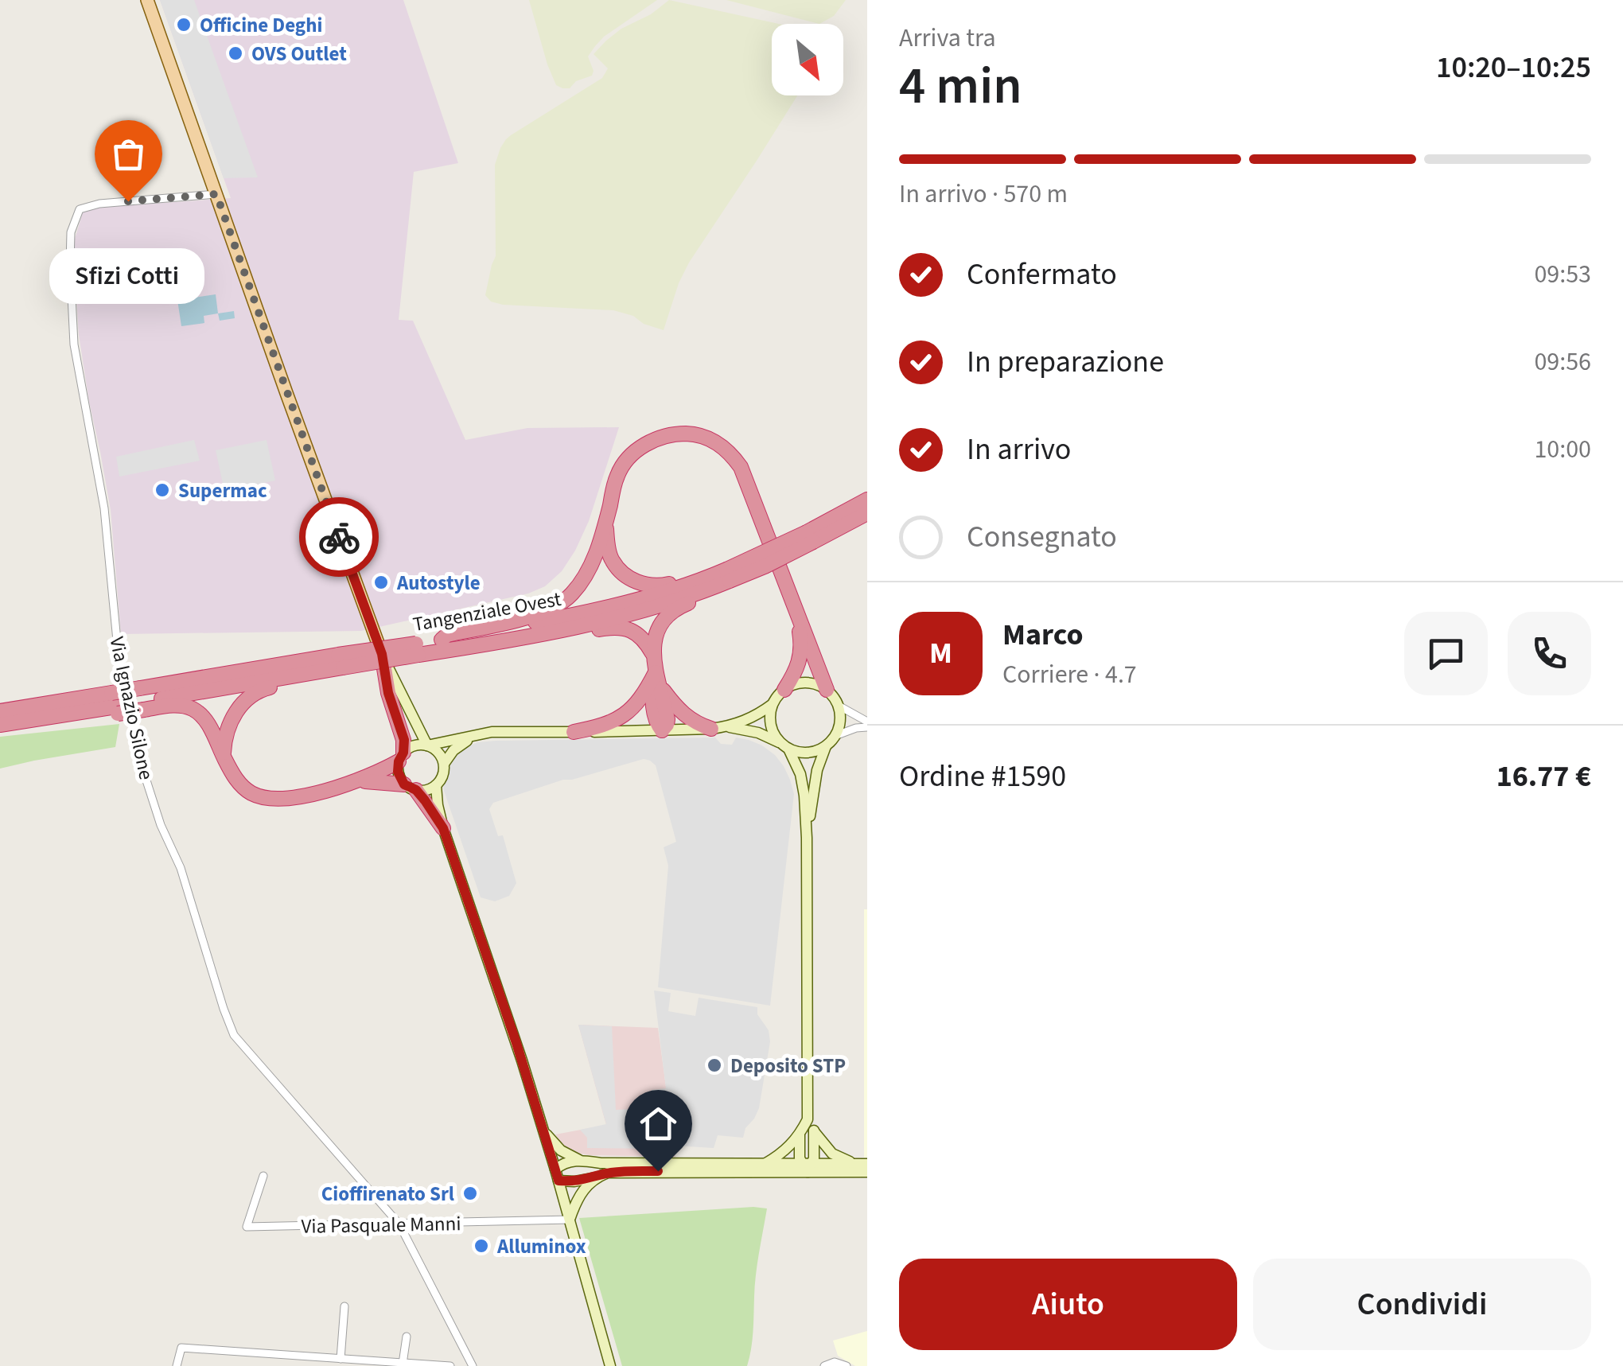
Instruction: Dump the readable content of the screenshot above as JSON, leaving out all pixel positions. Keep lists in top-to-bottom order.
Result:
{
  "streets": {
    "highway": ["Tangenziale Ovest"],
    "street": ["Via Ignazio Silone", "Via Pasquale Manni"]
  },
  "crossings": [
    ["Via Ignazio Silone", "Via Pasquale Manni"]
  ],
  "places": [
    "Officine Deghi",
    "OVS Outlet",
    "Sfizi Cotti",
    "Supermac",
    "Autostyle",
    "Deposito STP",
    "Cioffirenato Srl",
    "Alluminox"
  ],
  "north": "bottom right",
  "page": {
    "heading": ["4 min", "Arriva tra", "10:20–10:25"],
    "panel": [
      "Marco",
      "Corriere · 4.7",
      "Ordine #1590",
      "16.77 €"
    ],
    "bar": "In arrivo · 570 m",
    "list": [
      ["Confermato", "09:53"],
      ["In preparazione", "09:56"],
      ["In arrivo", "10:00"],
      "Consegnato"
    ],
    "bubble": "Sfizi Cotti",
    "round": "M",
    "buttons": ["Aiuto", "Condividi"]
  }
}
